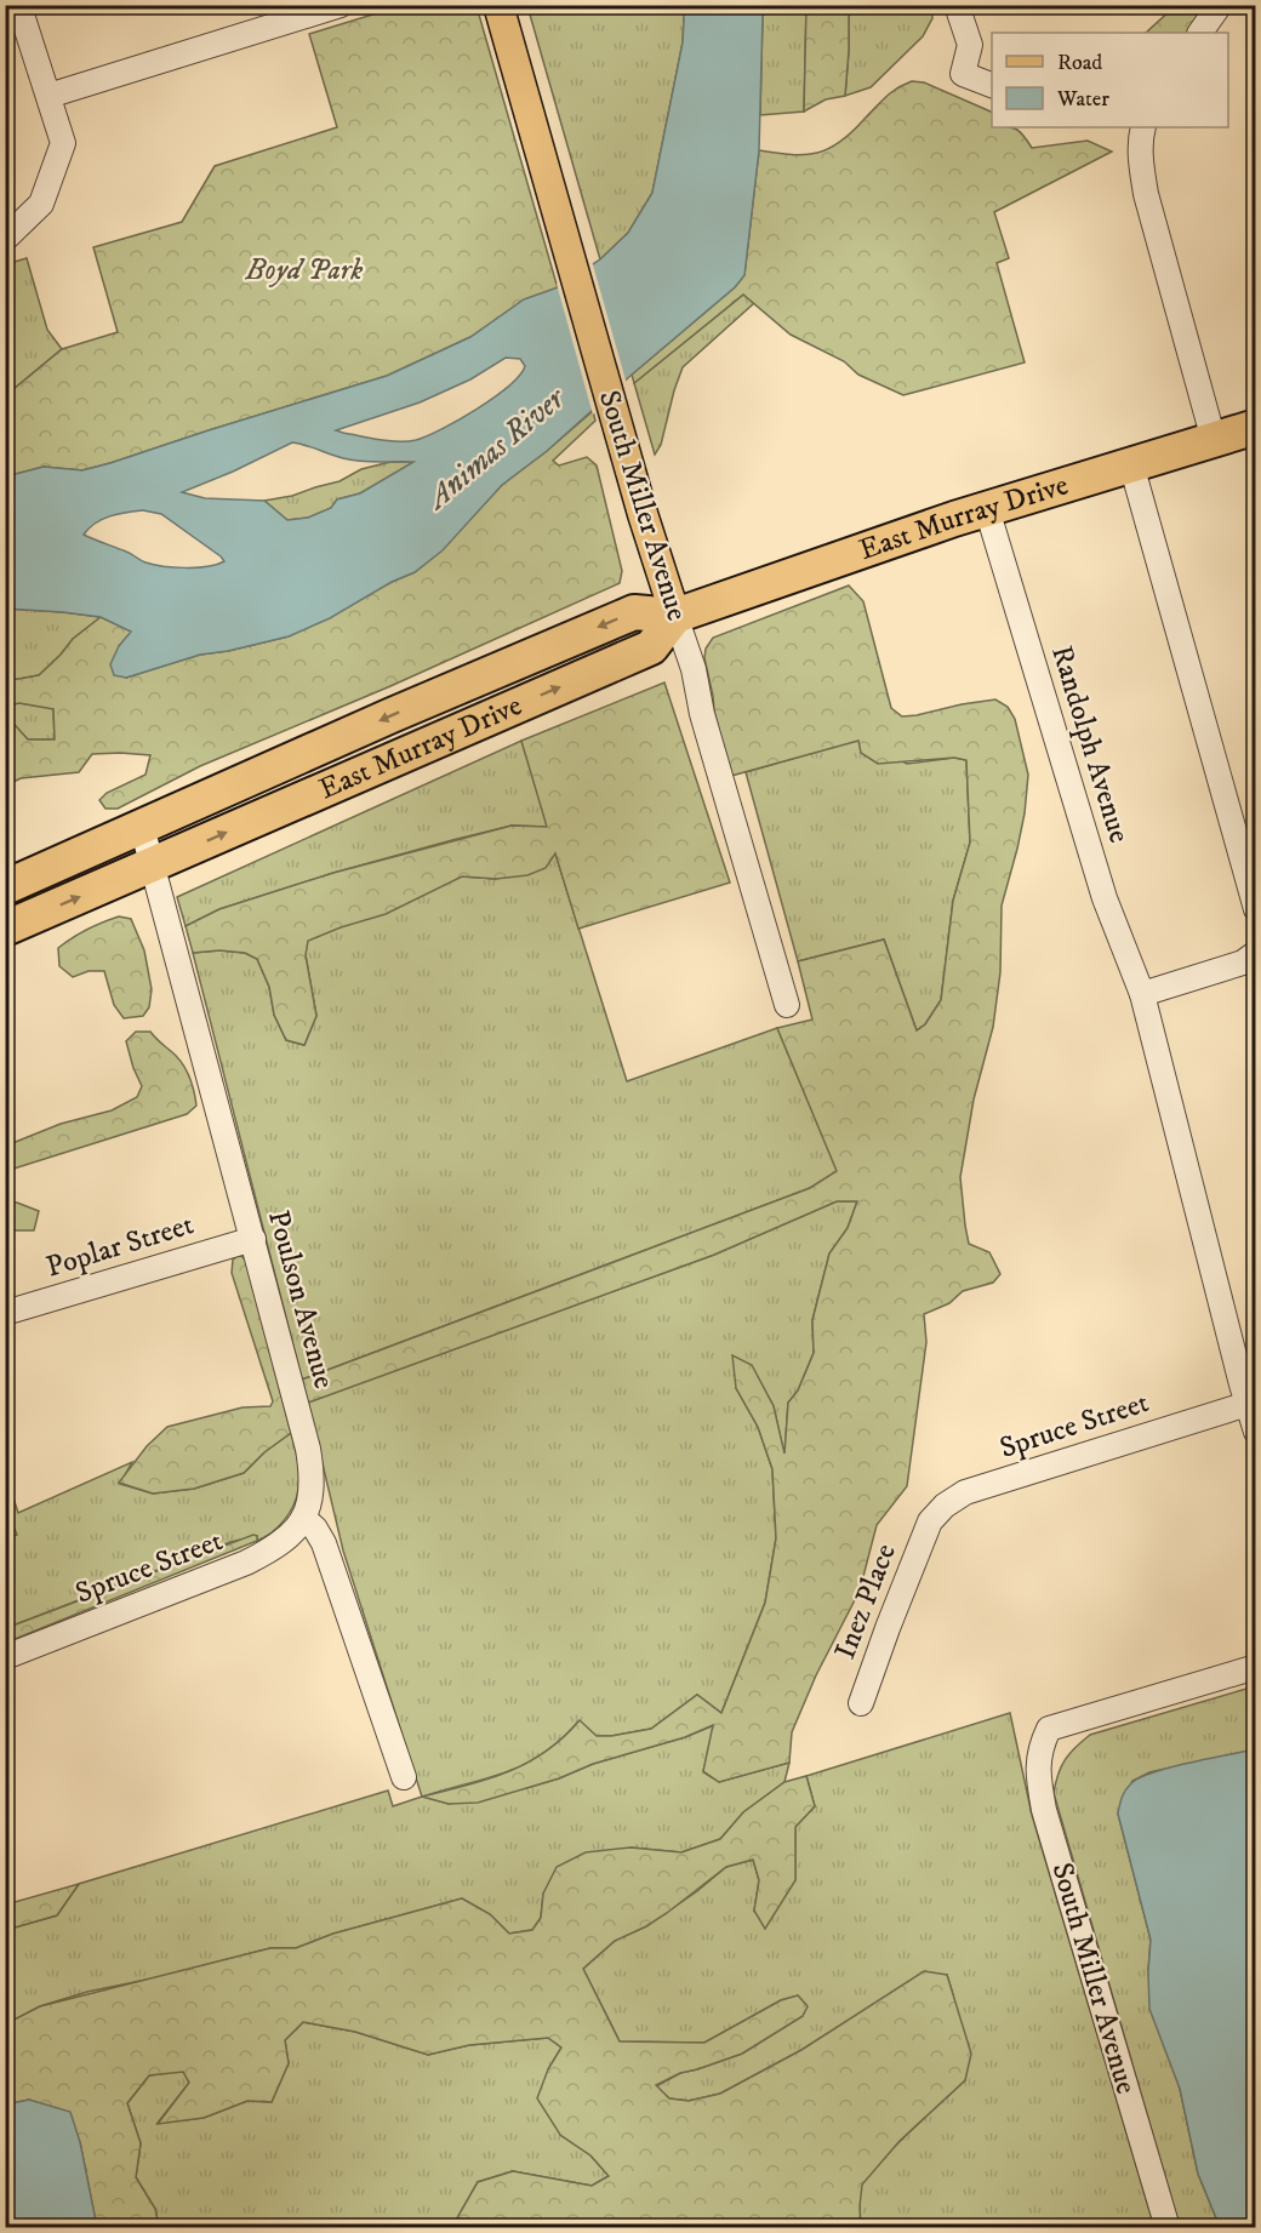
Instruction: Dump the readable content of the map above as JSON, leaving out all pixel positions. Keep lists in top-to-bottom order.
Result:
{
  "streets": {
    "highway": ["East Murray Drive"],
    "main road": ["South Miller Avenue"],
    "street": [
      "Randolph Avenue",
      "Poplar Street",
      "Poulson Avenue",
      "Spruce Street",
      "Inez Place"
    ]
  },
  "crossings": [
    ["South Miller Avenue", "East Murray Drive"],
    ["East Murray Drive", "Randolph Avenue"],
    ["East Murray Drive", "Poulson Avenue"],
    ["Randolph Avenue", "Spruce Street"],
    ["Poplar Street", "Poulson Avenue"],
    ["Poulson Avenue", "Spruce Street"],
    ["Spruce Street", "Inez Place"]
  ],
  "water": ["Animas River"],
  "parks": ["Boyd Park"],
  "legend": ["Road", "Water"]
}
